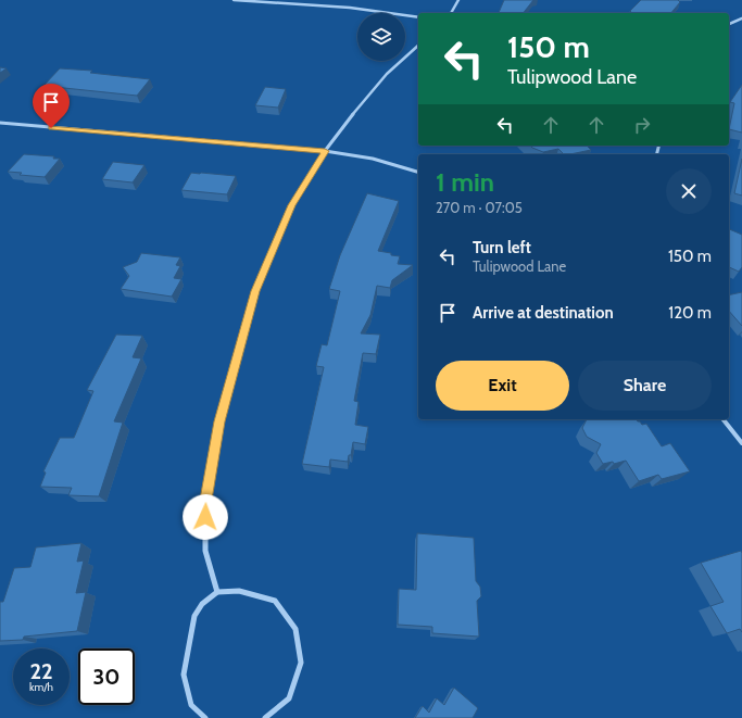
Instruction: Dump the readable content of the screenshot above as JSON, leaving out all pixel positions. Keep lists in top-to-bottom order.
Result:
{
  "page": {
    "turn": ["150 m", "Tulipwood Lane"],
    "heading": ["1 min", "270 m · 07:05"],
    "list": [
      {
        "name": "Turn left",
        "note": "Tulipwood Lane",
        "value": "150 m"
      },
      {
        "name": "Arrive at destination",
        "value": "120 m"
      }
    ],
    "buttons": ["Exit", "Share"],
    "speed": "22 km/h",
    "limit": "30"
  }
}
